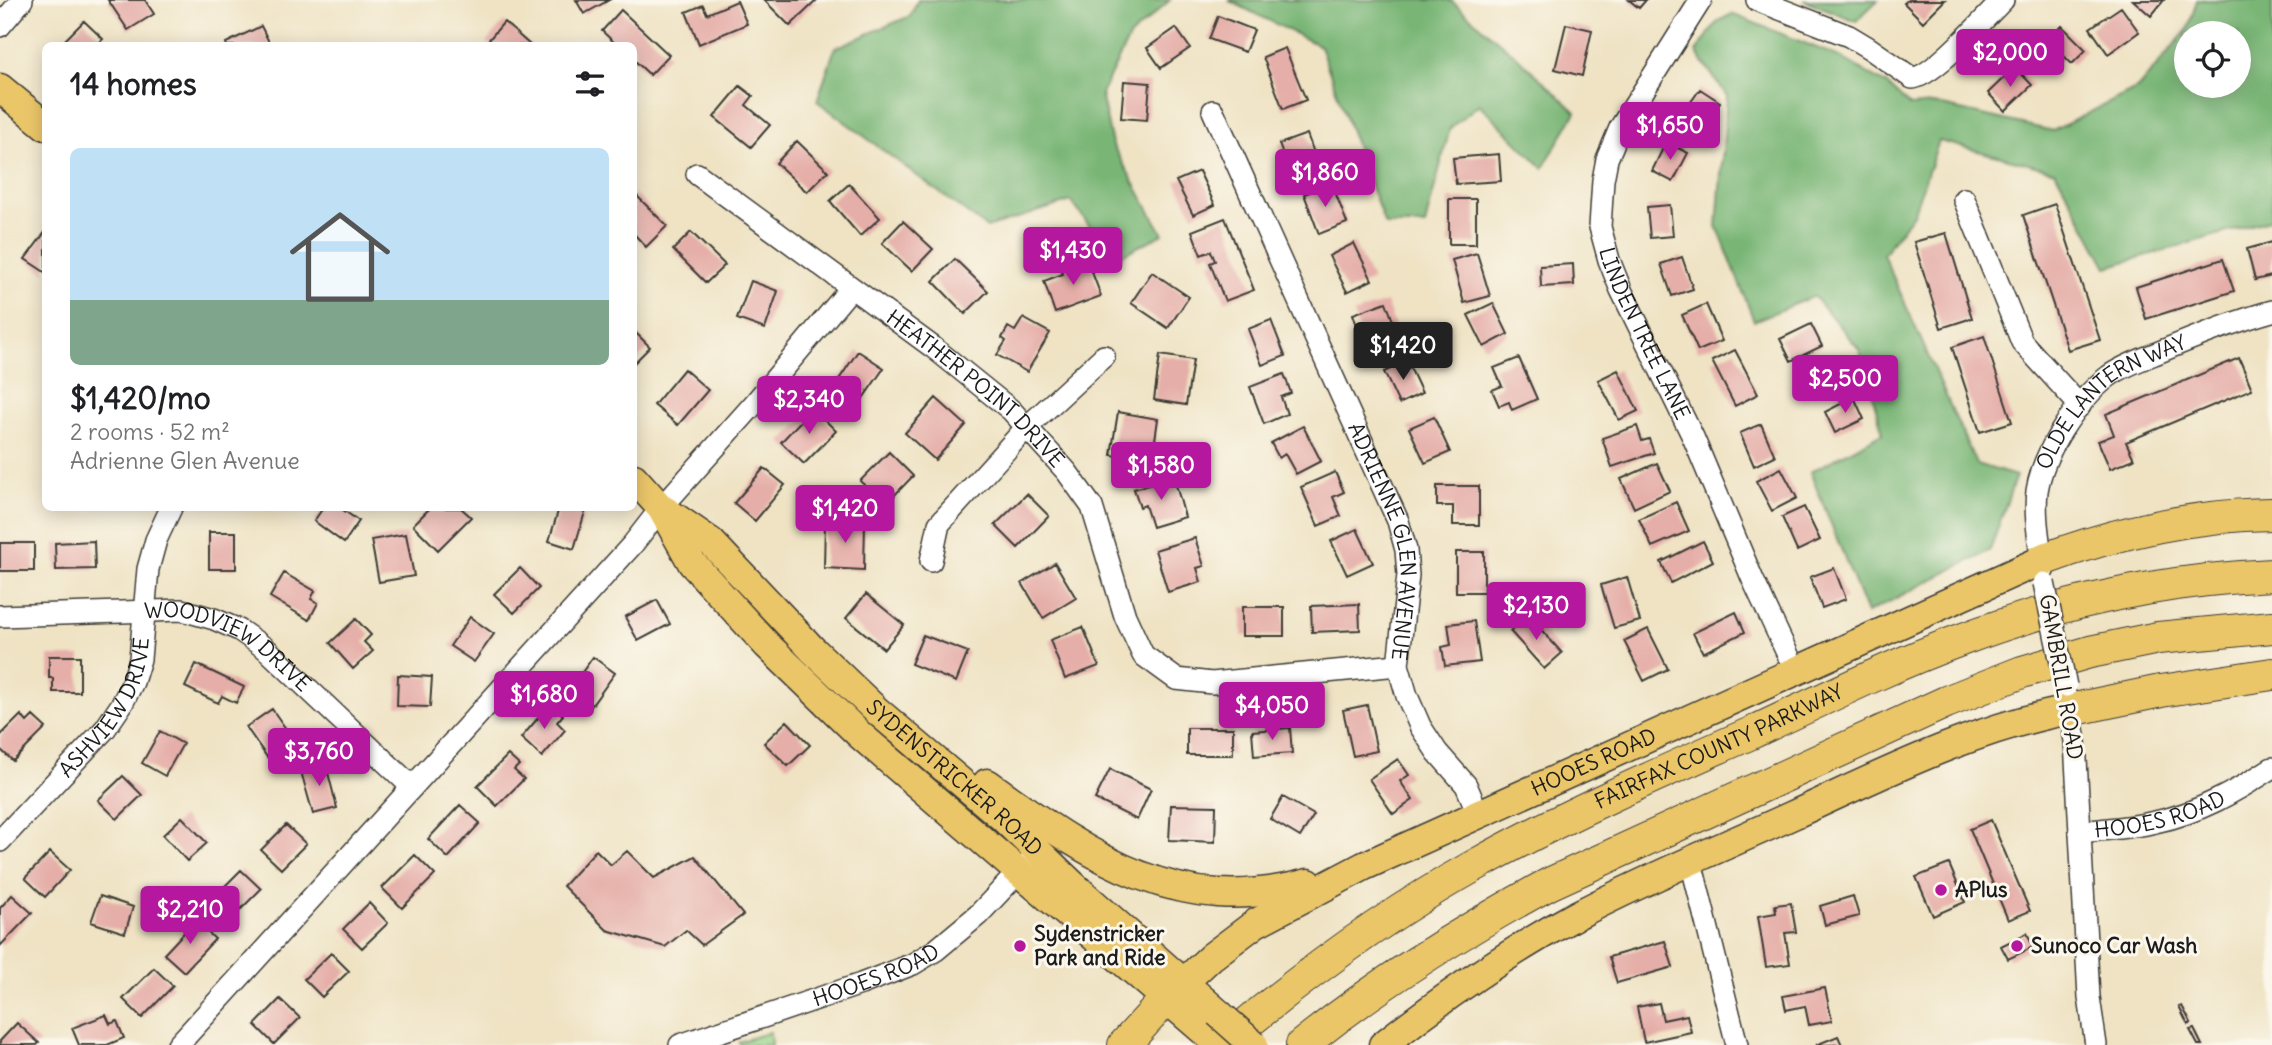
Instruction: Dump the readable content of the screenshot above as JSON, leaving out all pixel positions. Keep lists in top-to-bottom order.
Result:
{
  "streets": {
    "highway": ["FAIRFAX COUNTY PARKWAY"],
    "main road": ["HOOES ROAD", "SYDENSTRICKER ROAD"],
    "street": [
      "LINDEN TREE LANE",
      "HEATHER POINT DRIVE",
      "OLDE LANTERN WAY",
      "ADRIENNE GLEN AVENUE",
      "WOODVIEW DRIVE",
      "GAMBRILL ROAD",
      "ASHVIEW DRIVE"
    ]
  },
  "crossings": [
    ["LINDEN TREE LANE", "HOOES ROAD"],
    ["HEATHER POINT DRIVE", "ADRIENNE GLEN AVENUE"],
    ["OLDE LANTERN WAY", "GAMBRILL ROAD"],
    ["OLDE LANTERN WAY", "HOOES ROAD"],
    ["ADRIENNE GLEN AVENUE", "HOOES ROAD"],
    ["WOODVIEW DRIVE", "ASHVIEW DRIVE"],
    ["GAMBRILL ROAD", "HOOES ROAD"],
    ["FAIRFAX COUNTY PARKWAY", "SYDENSTRICKER ROAD"],
    ["HOOES ROAD", "SYDENSTRICKER ROAD"]
  ],
  "places": ["APlus", "Sydenstricker Park and Ride", "Sunoco Car Wash"],
  "page": {
    "price": [
      "$2,000",
      "$1,650",
      "$1,860",
      "$1,430",
      "$1,420",
      "$2,500",
      "$2,340",
      "$1,580",
      "$1,420",
      "$2,130",
      "$1,680",
      "$4,050",
      "$3,760",
      "$2,210"
    ],
    "heading": "14 homes",
    "list": [
      {
        "name": "$1,420/mo",
        "note": "2 rooms · 52 m² · Adrienne Glen Avenue"
      }
    ]
  }
}
